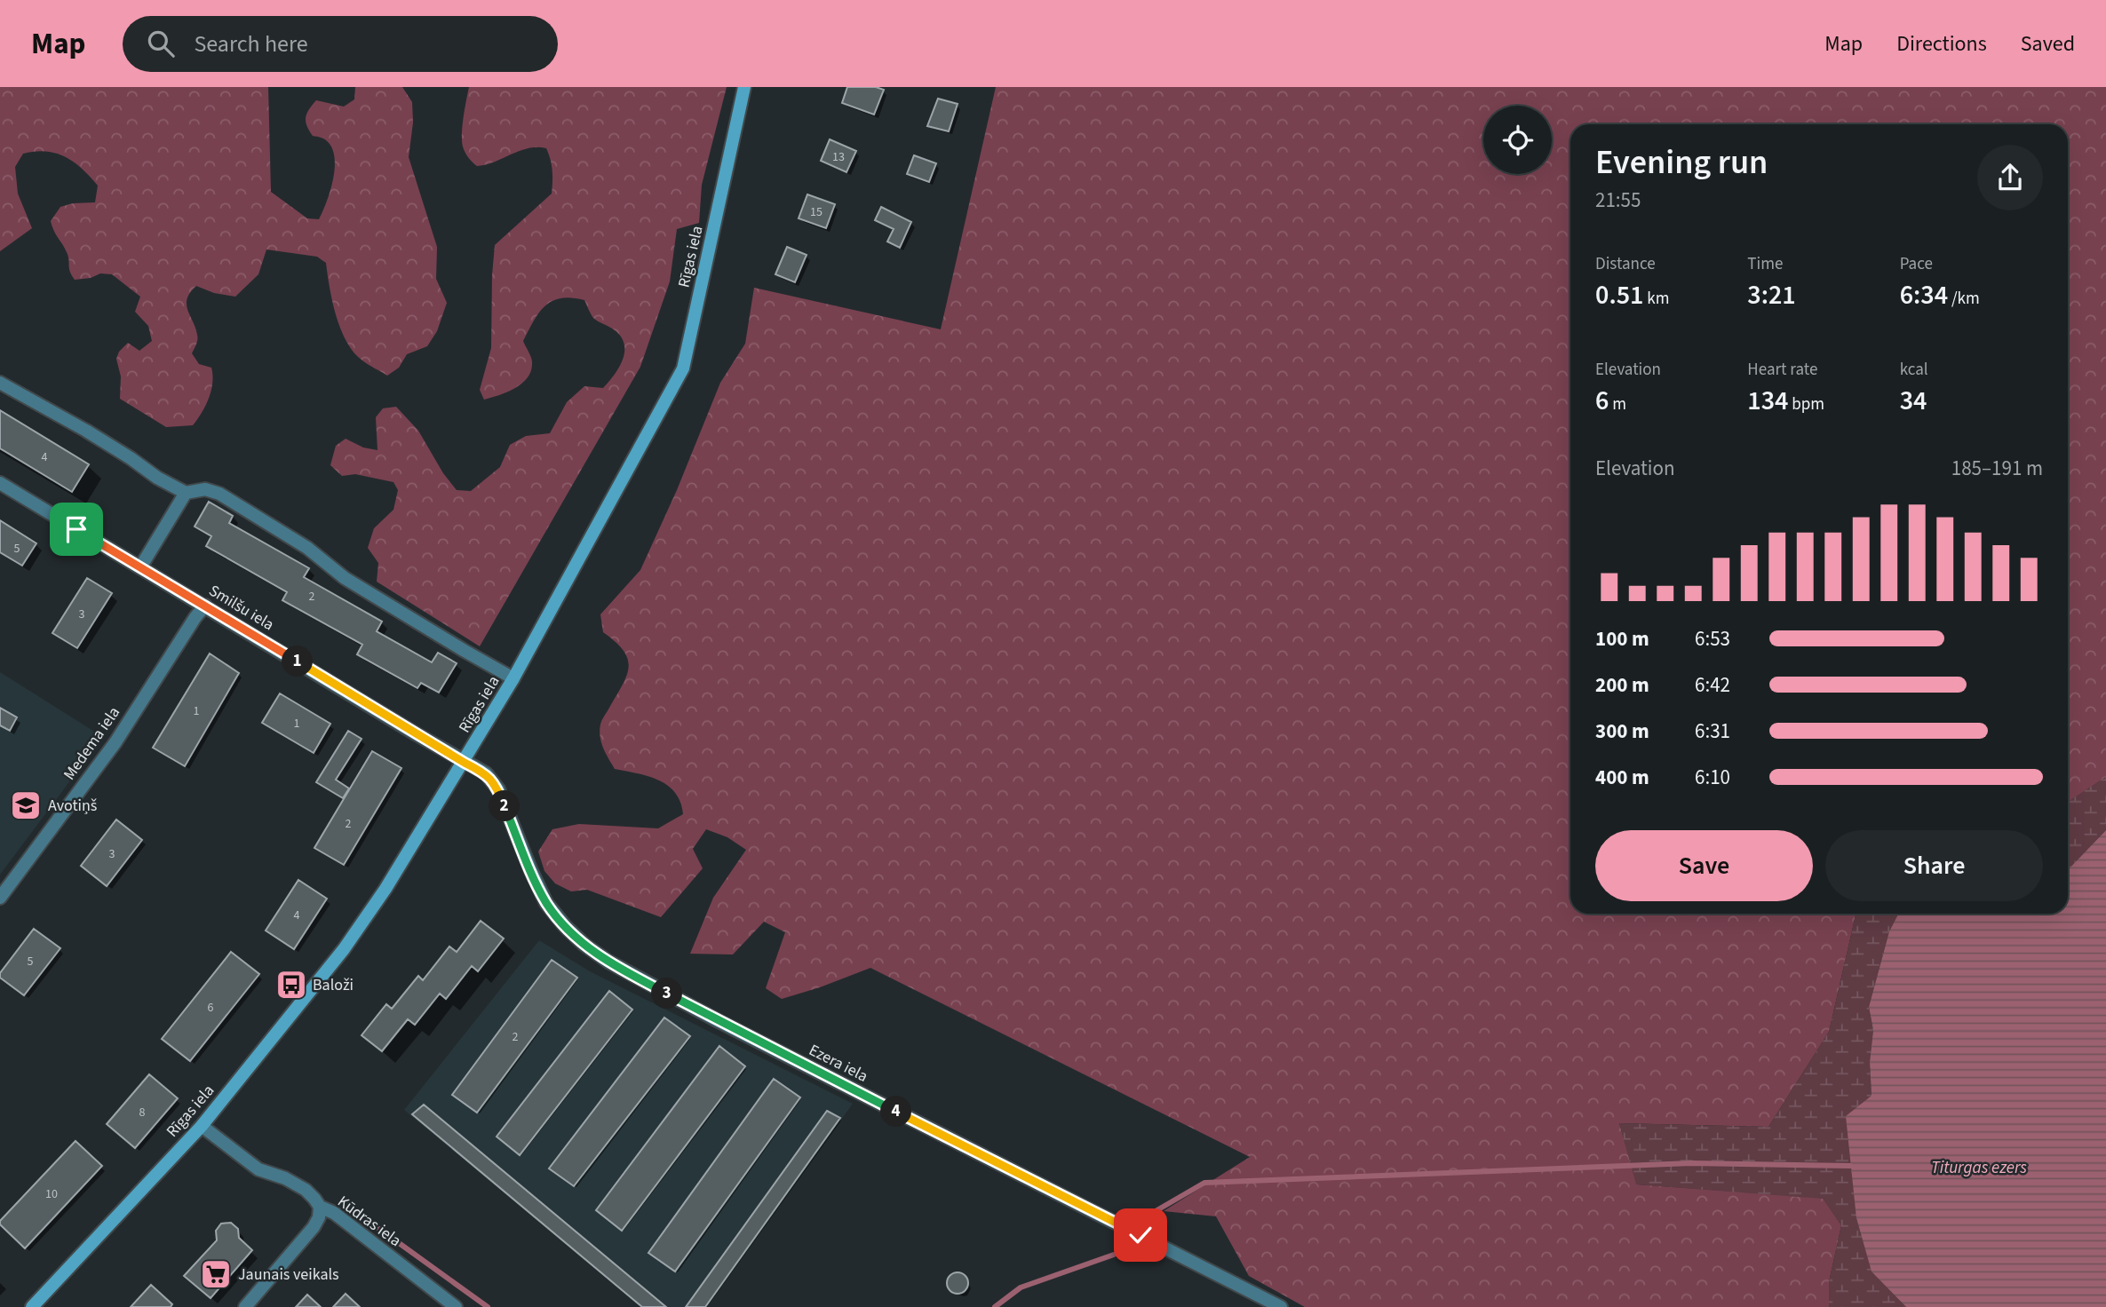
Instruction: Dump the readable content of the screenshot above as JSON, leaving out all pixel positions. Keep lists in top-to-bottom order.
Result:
{
  "streets": {
    "main road": ["Rīgas iela"],
    "street": [
      "Smilšu iela",
      "Medema iela",
      "Ezera iela",
      "Kūdras iela"
    ]
  },
  "crossings": [
    ["Rīgas iela", "Smilšu iela"],
    ["Rīgas iela", "Ezera iela"],
    ["Rīgas iela", "Kūdras iela"],
    ["Smilšu iela", "Medema iela"],
    ["Smilšu iela", "Ezera iela"]
  ],
  "water": ["Titurgas ezers"],
  "places": {
    "school or university": ["Avotiņš"],
    "bus stop": ["Baloži"],
    "supermarket": ["Jaunais veikals"]
  },
  "house_numbers": [
    "13",
    "15",
    "4",
    "5",
    "2",
    "3",
    "1",
    "1",
    "2",
    "3",
    "4",
    "5",
    "6",
    "2",
    "8",
    "10"
  ],
  "page": {
    "header": "Map",
    "search": "Search here",
    "nav": ["Map", "Directions", "Saved"],
    "heading": ["Evening run", "21:55"],
    "stats": [
      ["Distance", "0.51 km"],
      ["Time", "3:21"],
      ["Pace", "6:34 /km"],
      ["Elevation", "6 m"],
      ["Heart rate", "134 bpm"],
      ["kcal", "34"]
    ],
    "chart": ["Elevation", "185–191 m"],
    "list": [
      {
        "name": "100 m",
        "note": "6:53"
      },
      {
        "name": "200 m",
        "note": "6:42"
      },
      {
        "name": "300 m",
        "note": "6:31"
      },
      {
        "name": "400 m",
        "note": "6:10"
      }
    ],
    "pins": [
      "1",
      "2",
      "3",
      "4"
    ],
    "buttons": ["Save", "Share"]
  }
}
